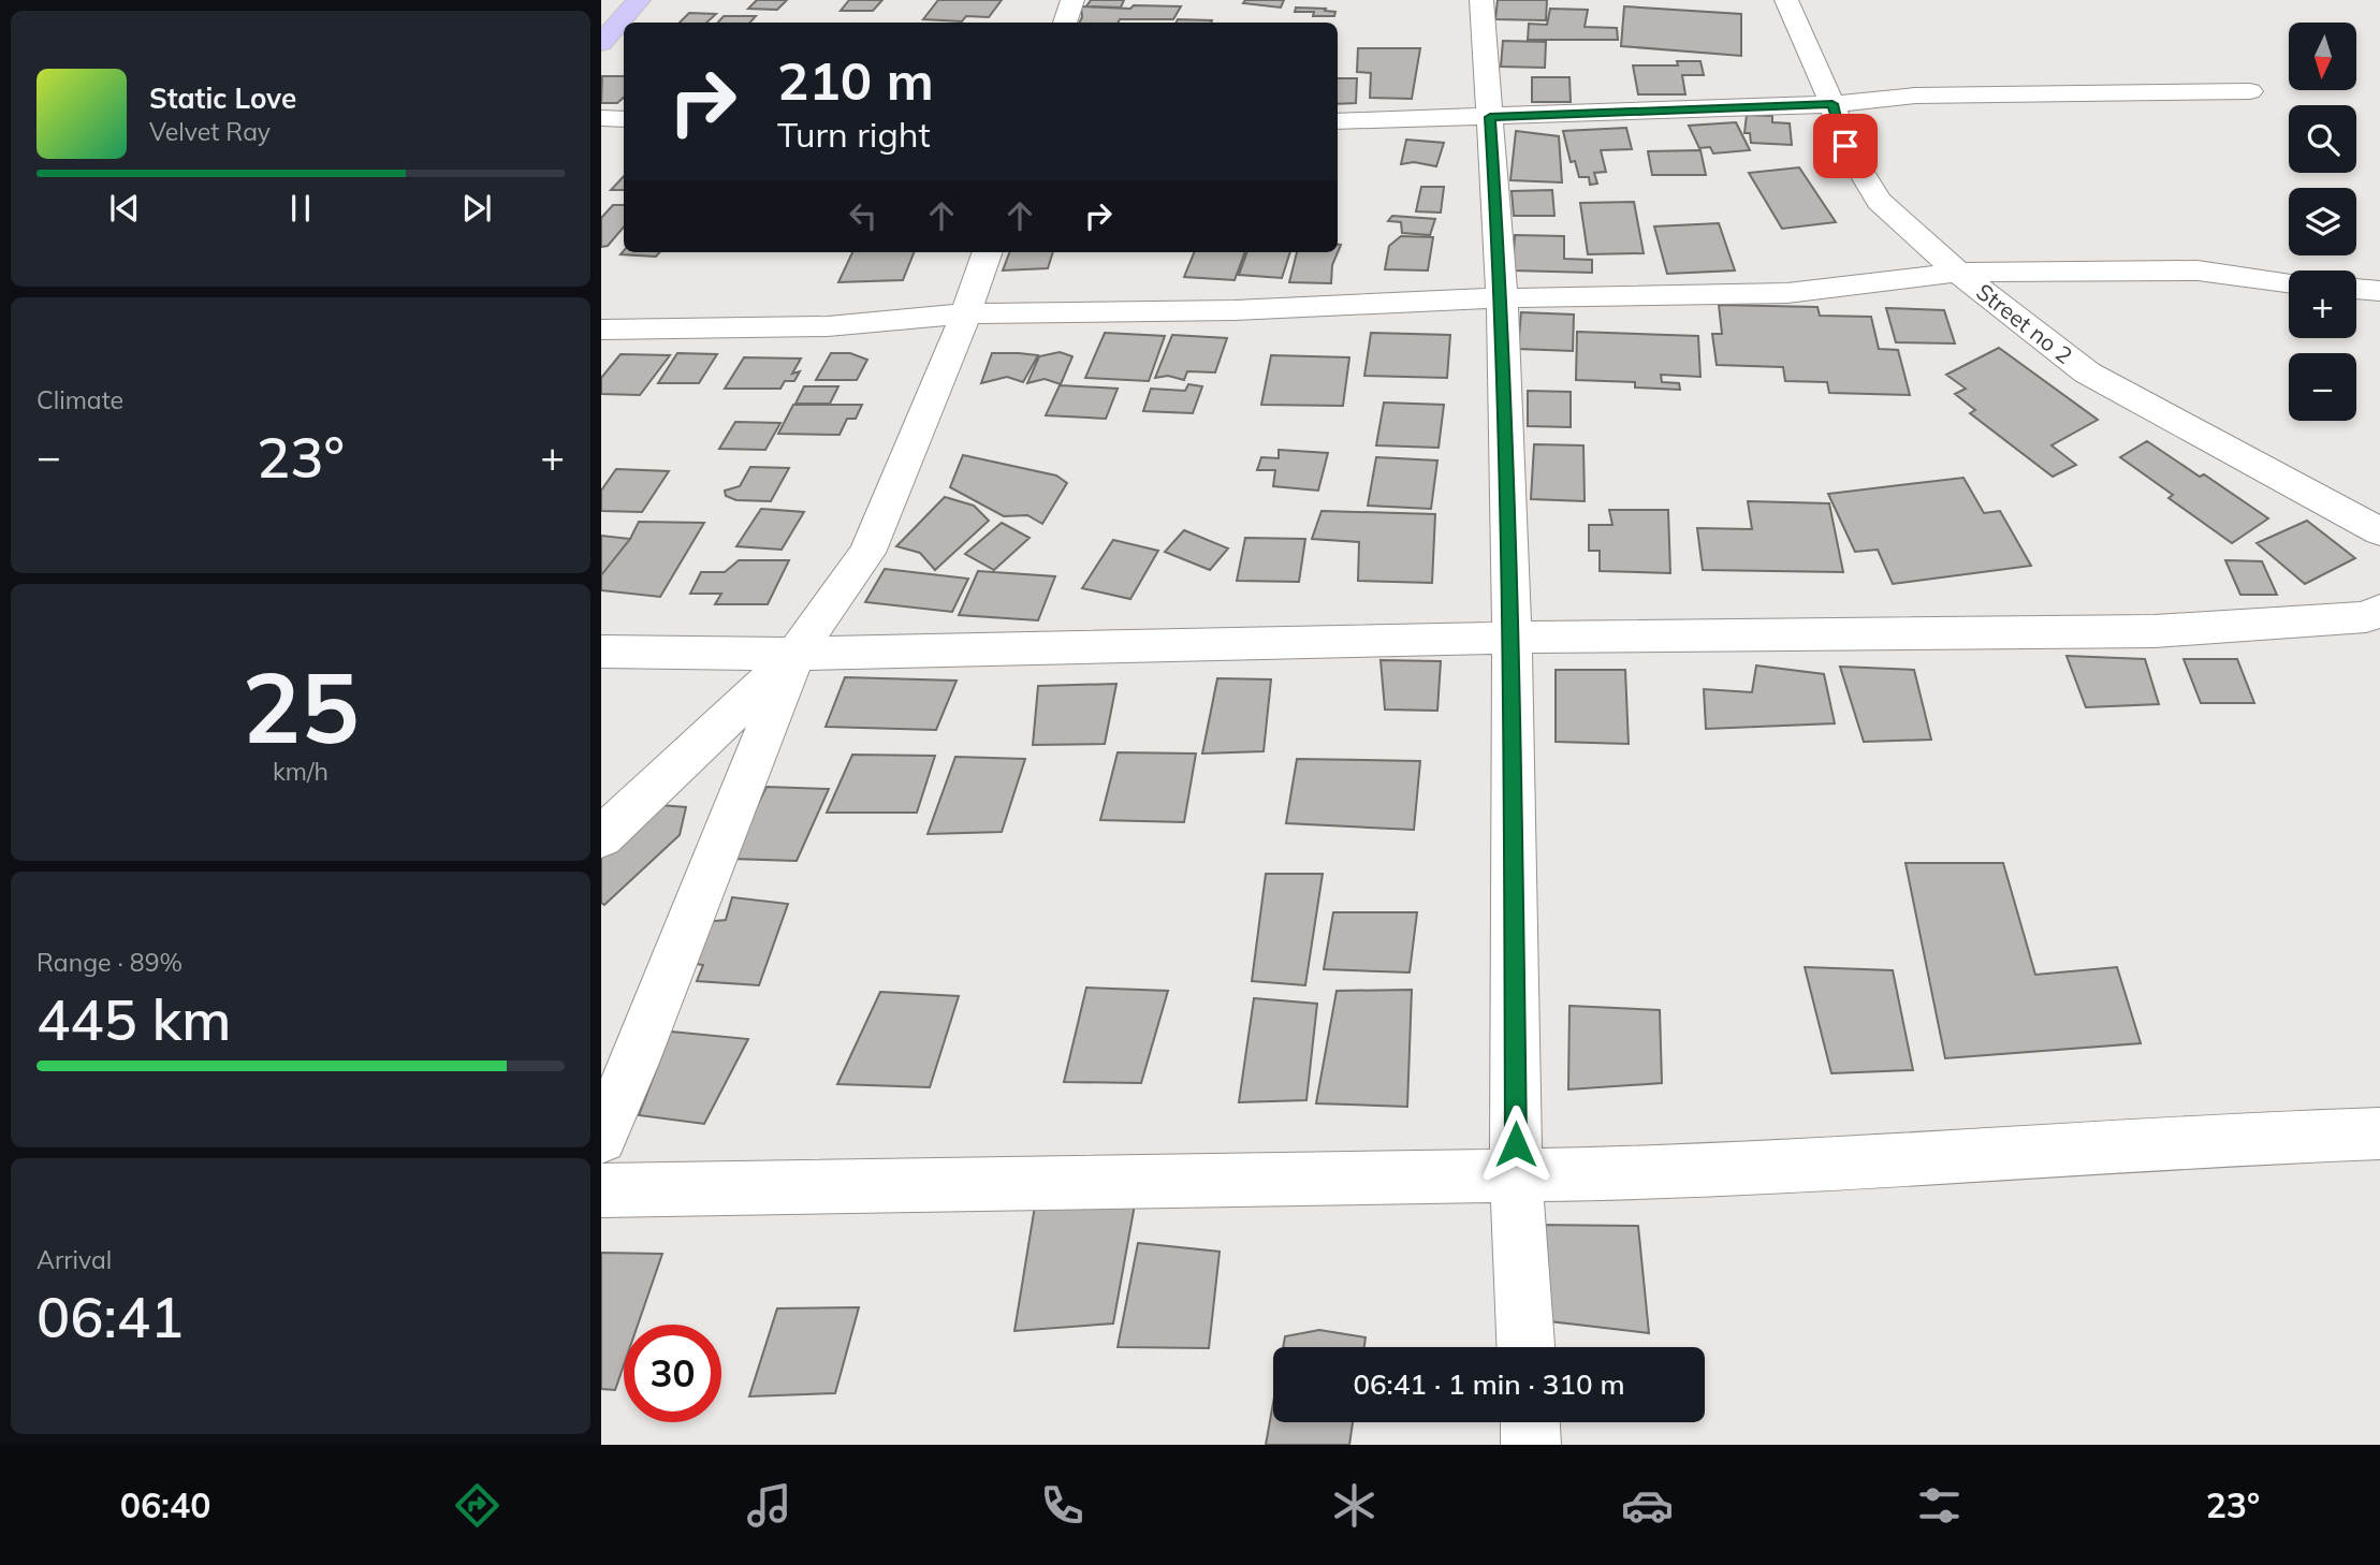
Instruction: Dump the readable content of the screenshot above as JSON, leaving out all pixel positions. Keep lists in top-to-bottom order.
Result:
{
  "streets": {
    "street": ["Street no 2"]
  },
  "north": "bottom",
  "page": {
    "map_buttons": ["+", "−"],
    "turn": ["210 m", "Turn right"],
    "song": ["Static Love", "Velvet Ray"],
    "tile": [
      "Climate",
      ["25", "km/h"],
      ["Range · 89%", "445 km"],
      ["Arrival", "06:41"]
    ],
    "heat": ["−", "23°", "+"],
    "limit": "30",
    "trip": "06:41 · 1 min · 310 m",
    "tabs": ["06:40", "23°"]
  }
}
